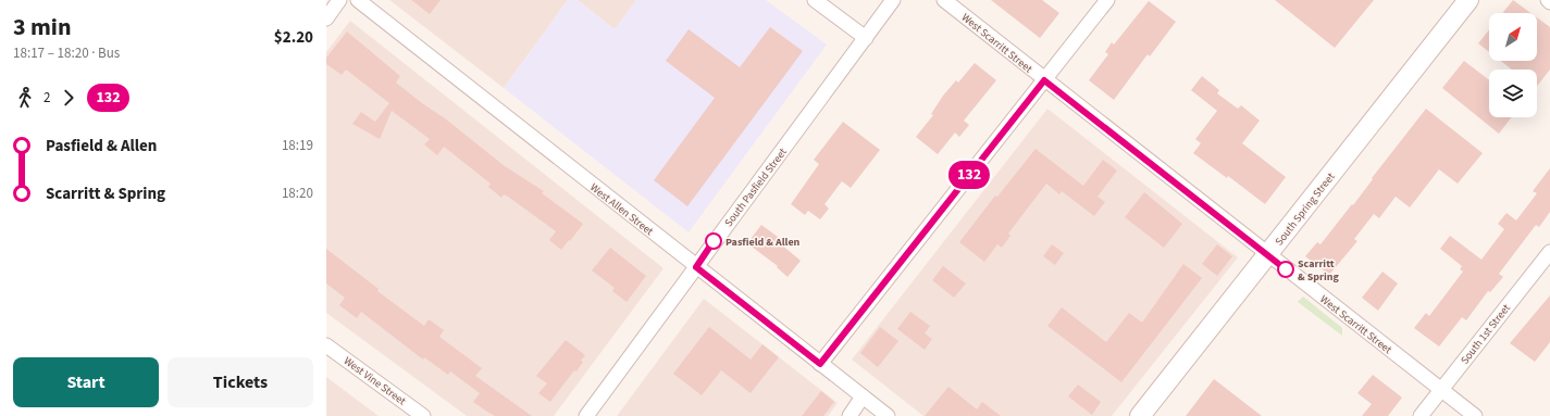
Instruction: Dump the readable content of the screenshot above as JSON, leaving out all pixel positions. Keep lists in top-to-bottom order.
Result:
{
  "streets": {
    "street": [
      "West Scarritt Street",
      "South Pasfield Street",
      "West Allen Street",
      "South Spring Street",
      "South 1st Street",
      "West Vine Street"
    ]
  },
  "crossings": [
    ["West Scarritt Street", "South Spring Street"],
    ["West Scarritt Street", "South 1st Street"],
    ["South Pasfield Street", "West Allen Street"]
  ],
  "places": ["Pasfield & Allen", "Scarritt & Spring"],
  "lines": ["bus line 132"],
  "north": "top right",
  "page": {
    "heading": ["3 min", "18:17 – 18:20 · Bus", "$2.20"],
    "on_map": "132",
    "legs": ["2", "132"],
    "list": [
      {
        "name": "Pasfield & Allen",
        "value": "18:19"
      },
      {
        "name": "Scarritt & Spring",
        "value": "18:20"
      }
    ],
    "buttons": ["Start", "Tickets"]
  }
}
